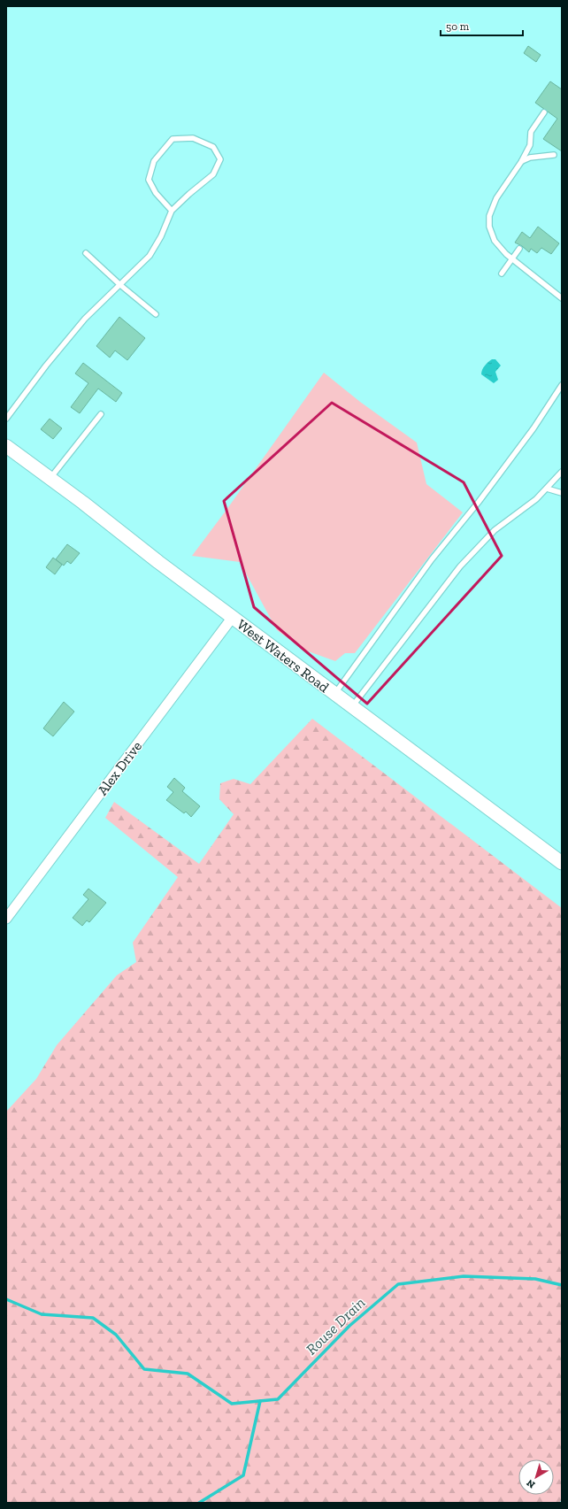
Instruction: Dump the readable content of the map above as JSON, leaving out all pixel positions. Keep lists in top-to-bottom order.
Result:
{
  "streets": {
    "street": ["West Waters Road", "Alex Drive"]
  },
  "crossings": [
    ["West Waters Road", "Alex Drive"]
  ],
  "water": ["Rouse Drain"],
  "scale_bar": "50 m",
  "north": "bottom left"
}
